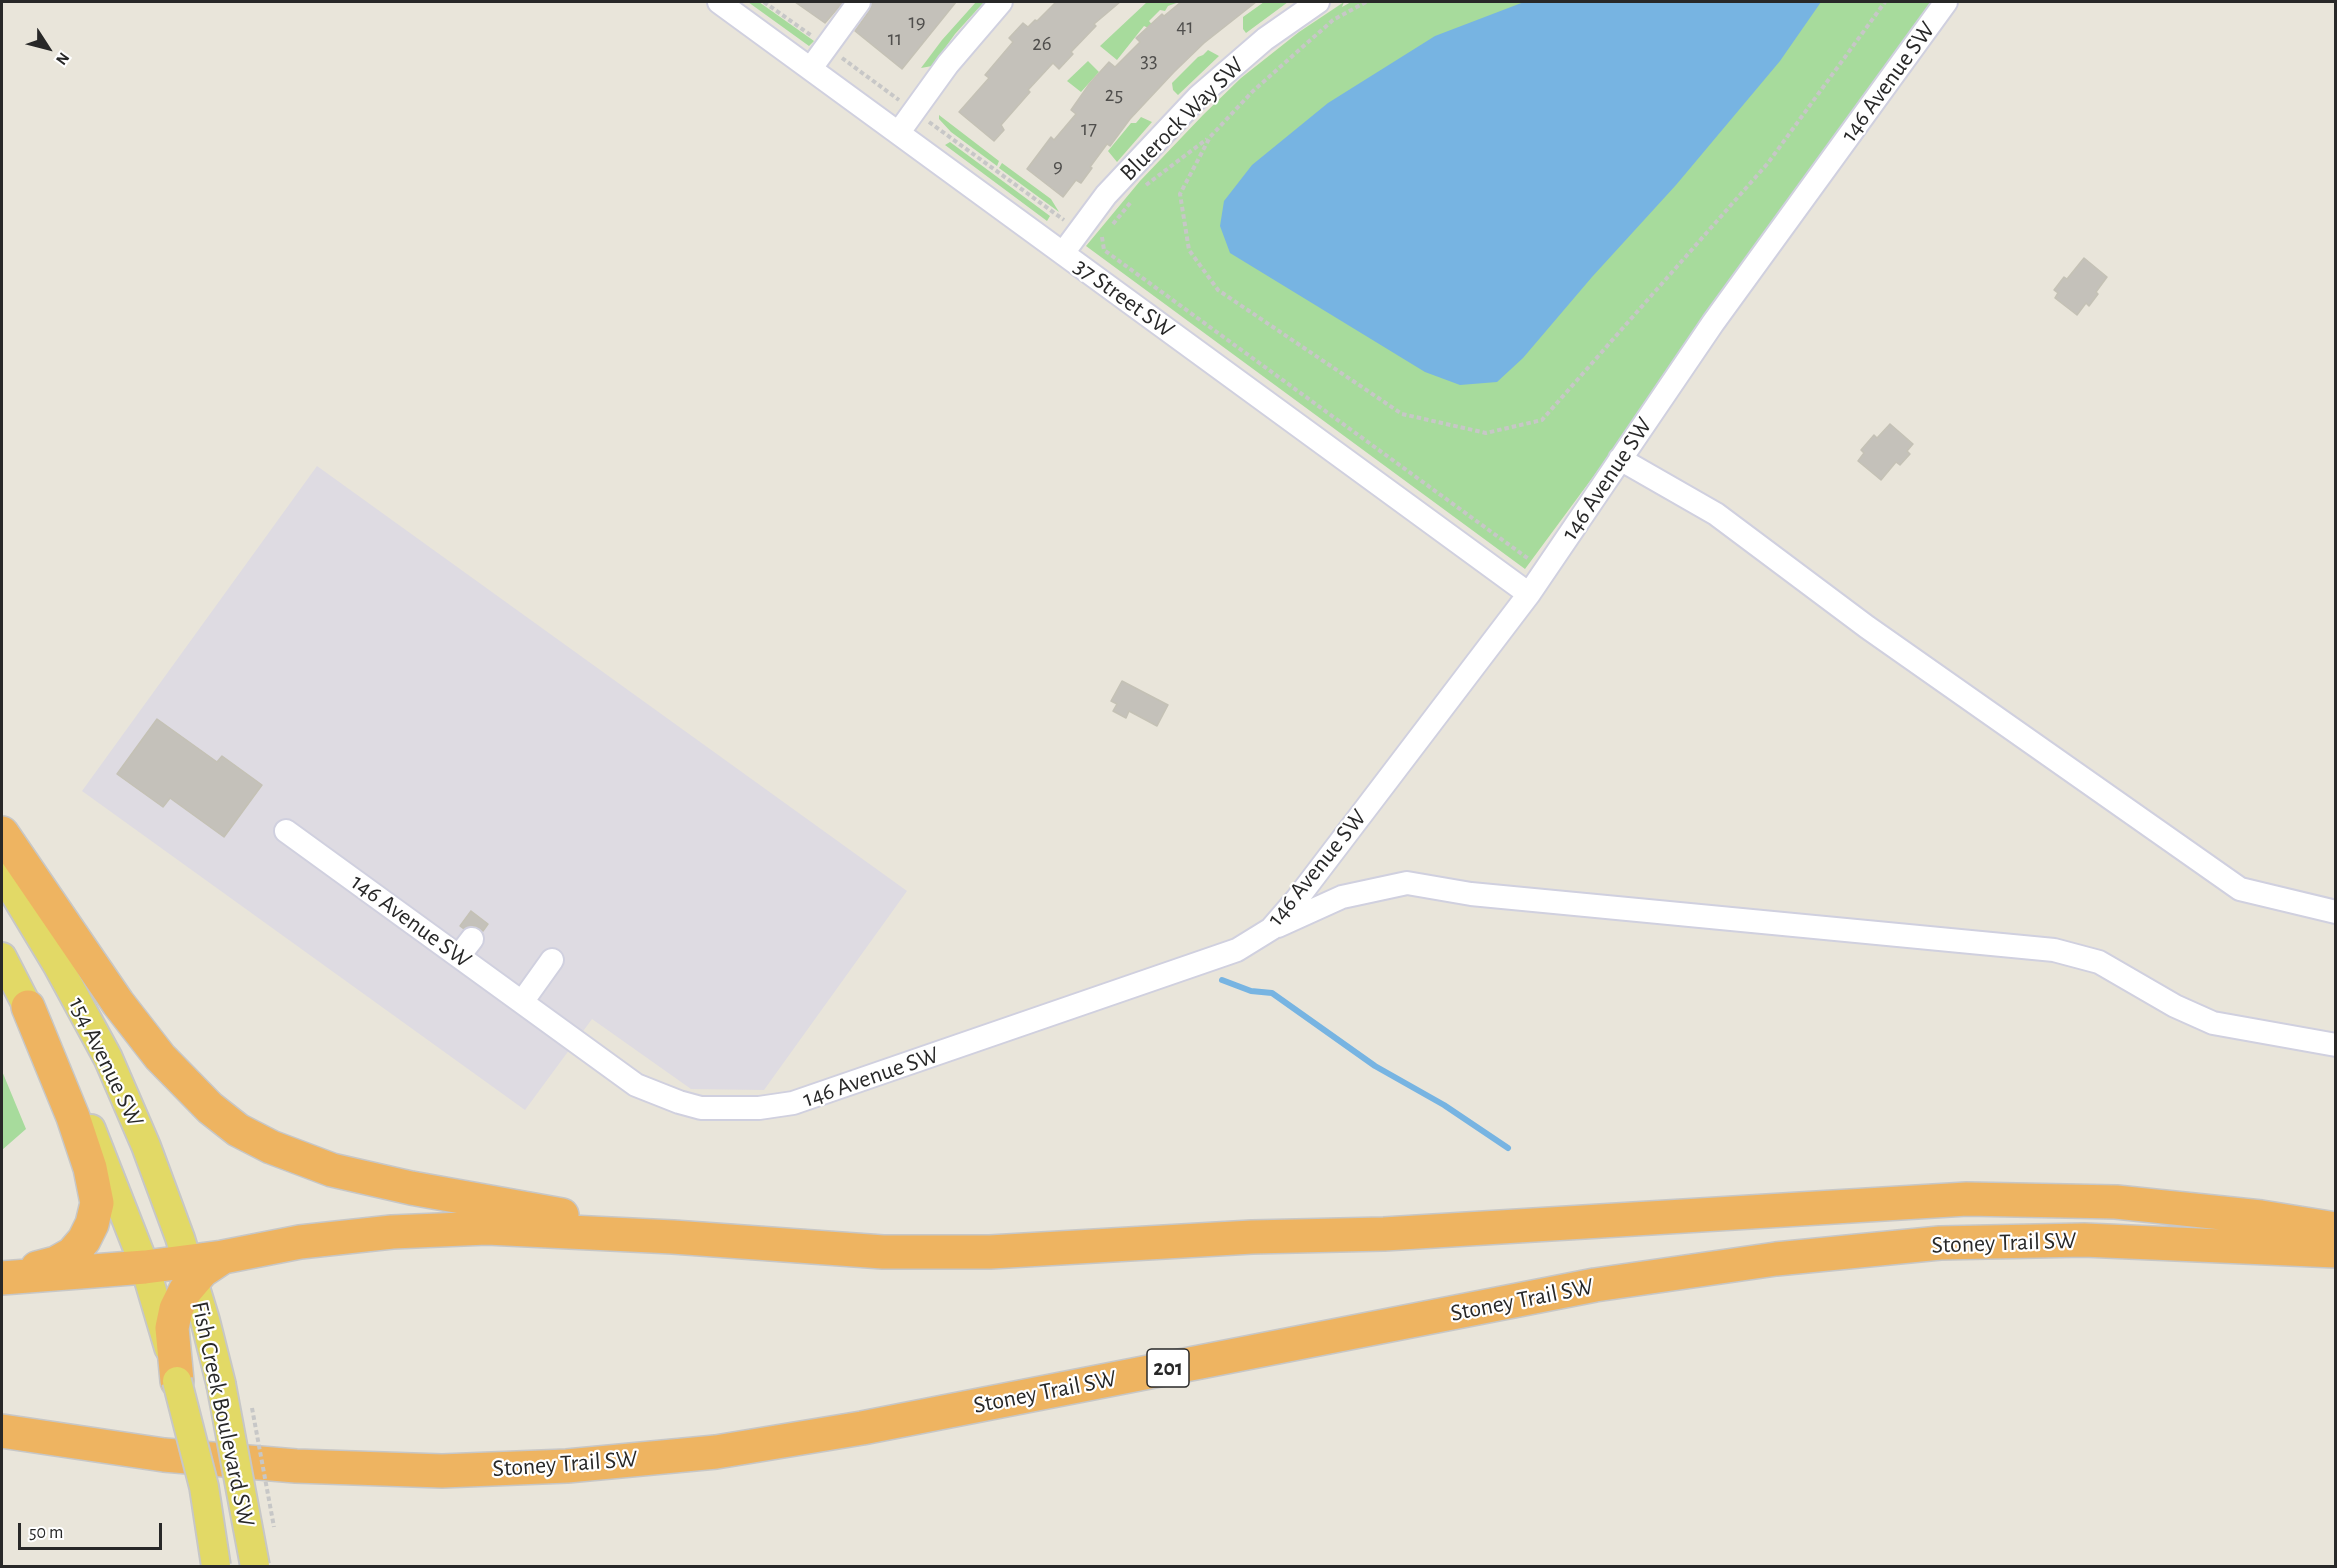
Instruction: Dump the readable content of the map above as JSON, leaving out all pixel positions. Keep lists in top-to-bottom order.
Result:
{
  "streets": {
    "highway": ["Stoney Trail SW", "201"],
    "main road": ["154 Avenue SW", "Fish Creek Boulevard SW"],
    "street": ["146 Avenue SW", "Bluerock Way SW", "37 Street SW"]
  },
  "crossings": [
    ["146 Avenue SW", "37 Street SW"],
    ["Bluerock Way SW", "37 Street SW"],
    ["154 Avenue SW", "Fish Creek Boulevard SW"]
  ],
  "house_numbers": [
    "19",
    "41",
    "11",
    "26",
    "33",
    "25",
    "17",
    "9"
  ],
  "scale_bar": "50 m",
  "north": "bottom right"
}
